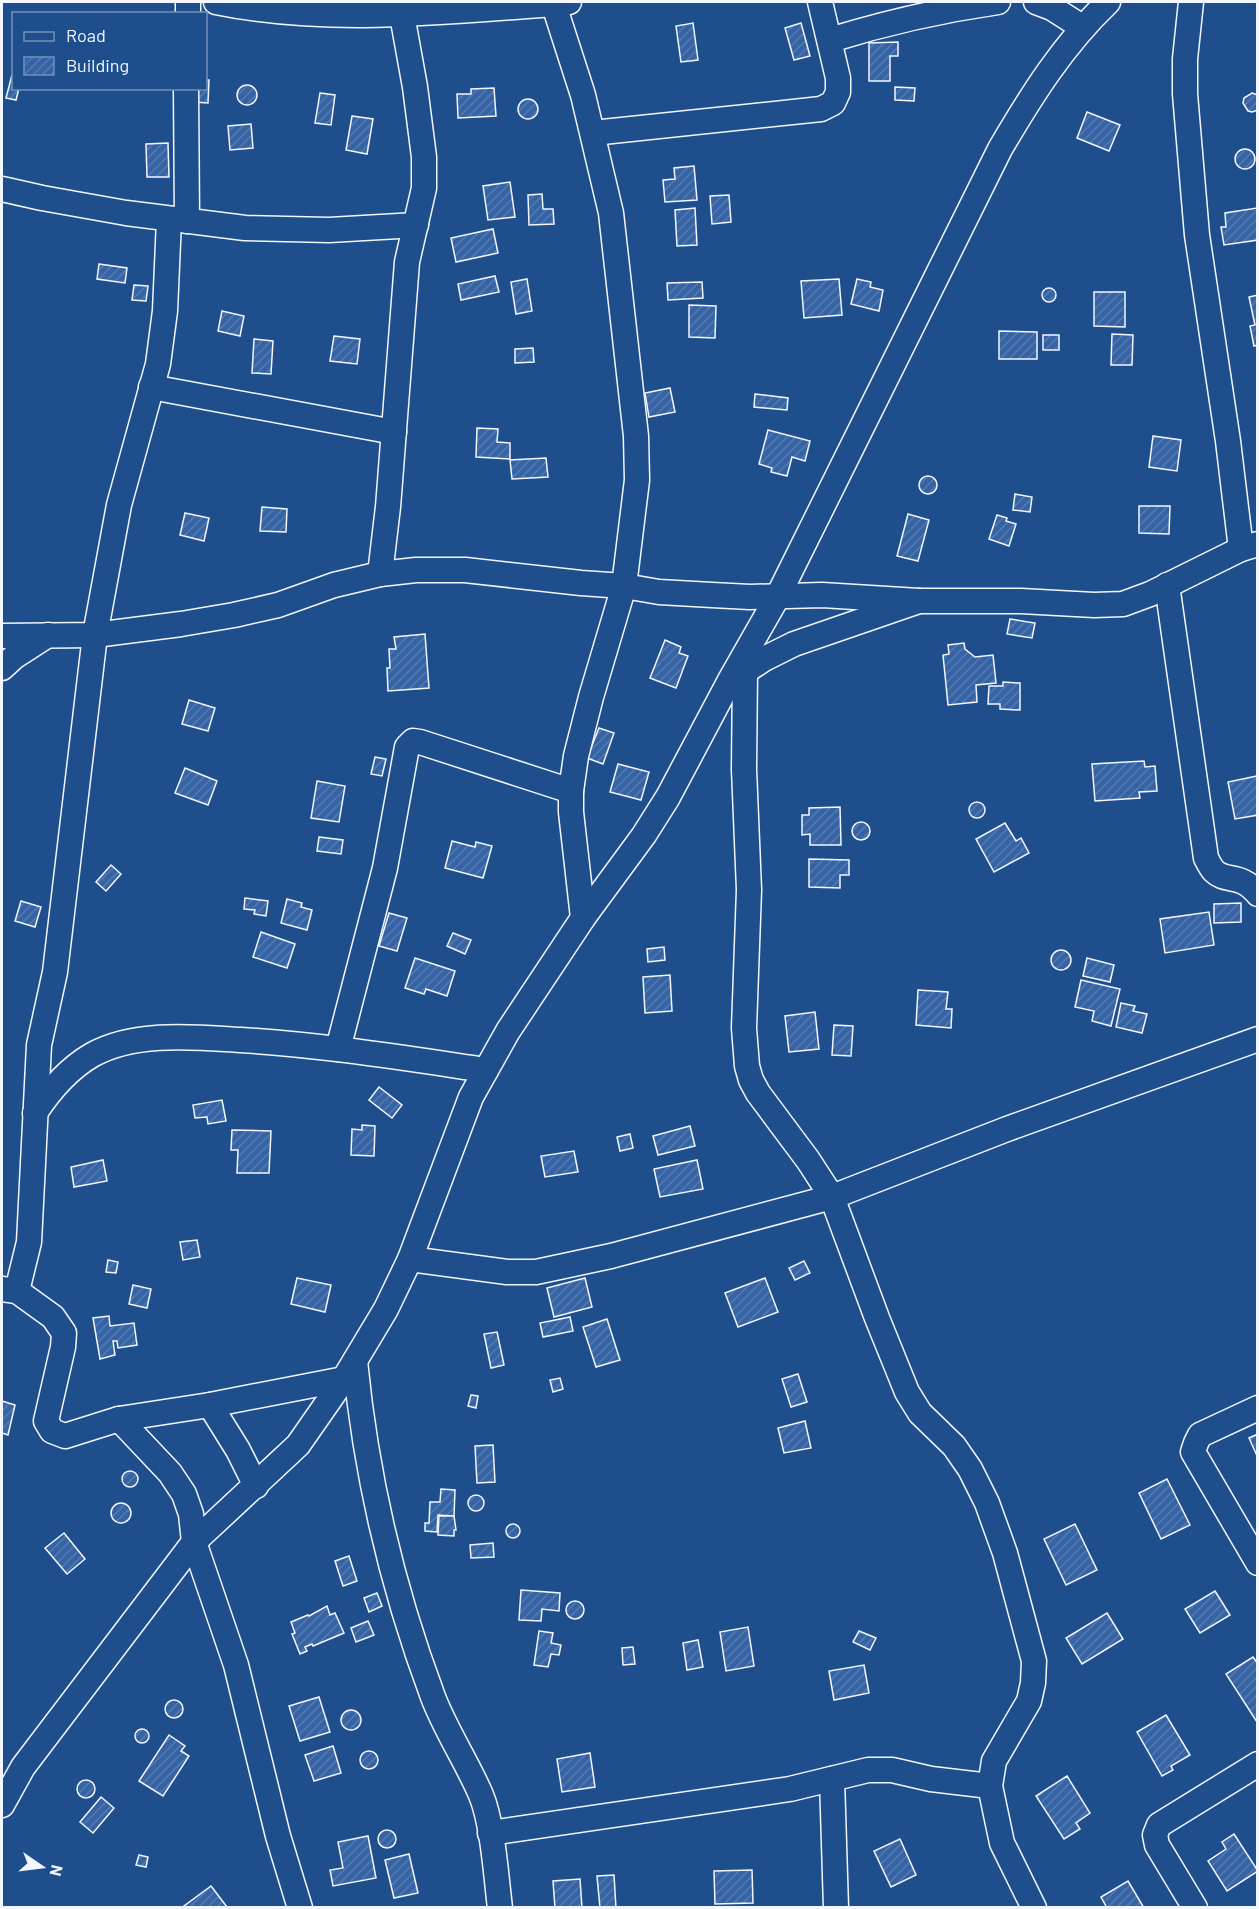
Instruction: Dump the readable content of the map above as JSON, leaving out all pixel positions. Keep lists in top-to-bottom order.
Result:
{
  "legend": ["Road", "Building"],
  "north": "right"
}
